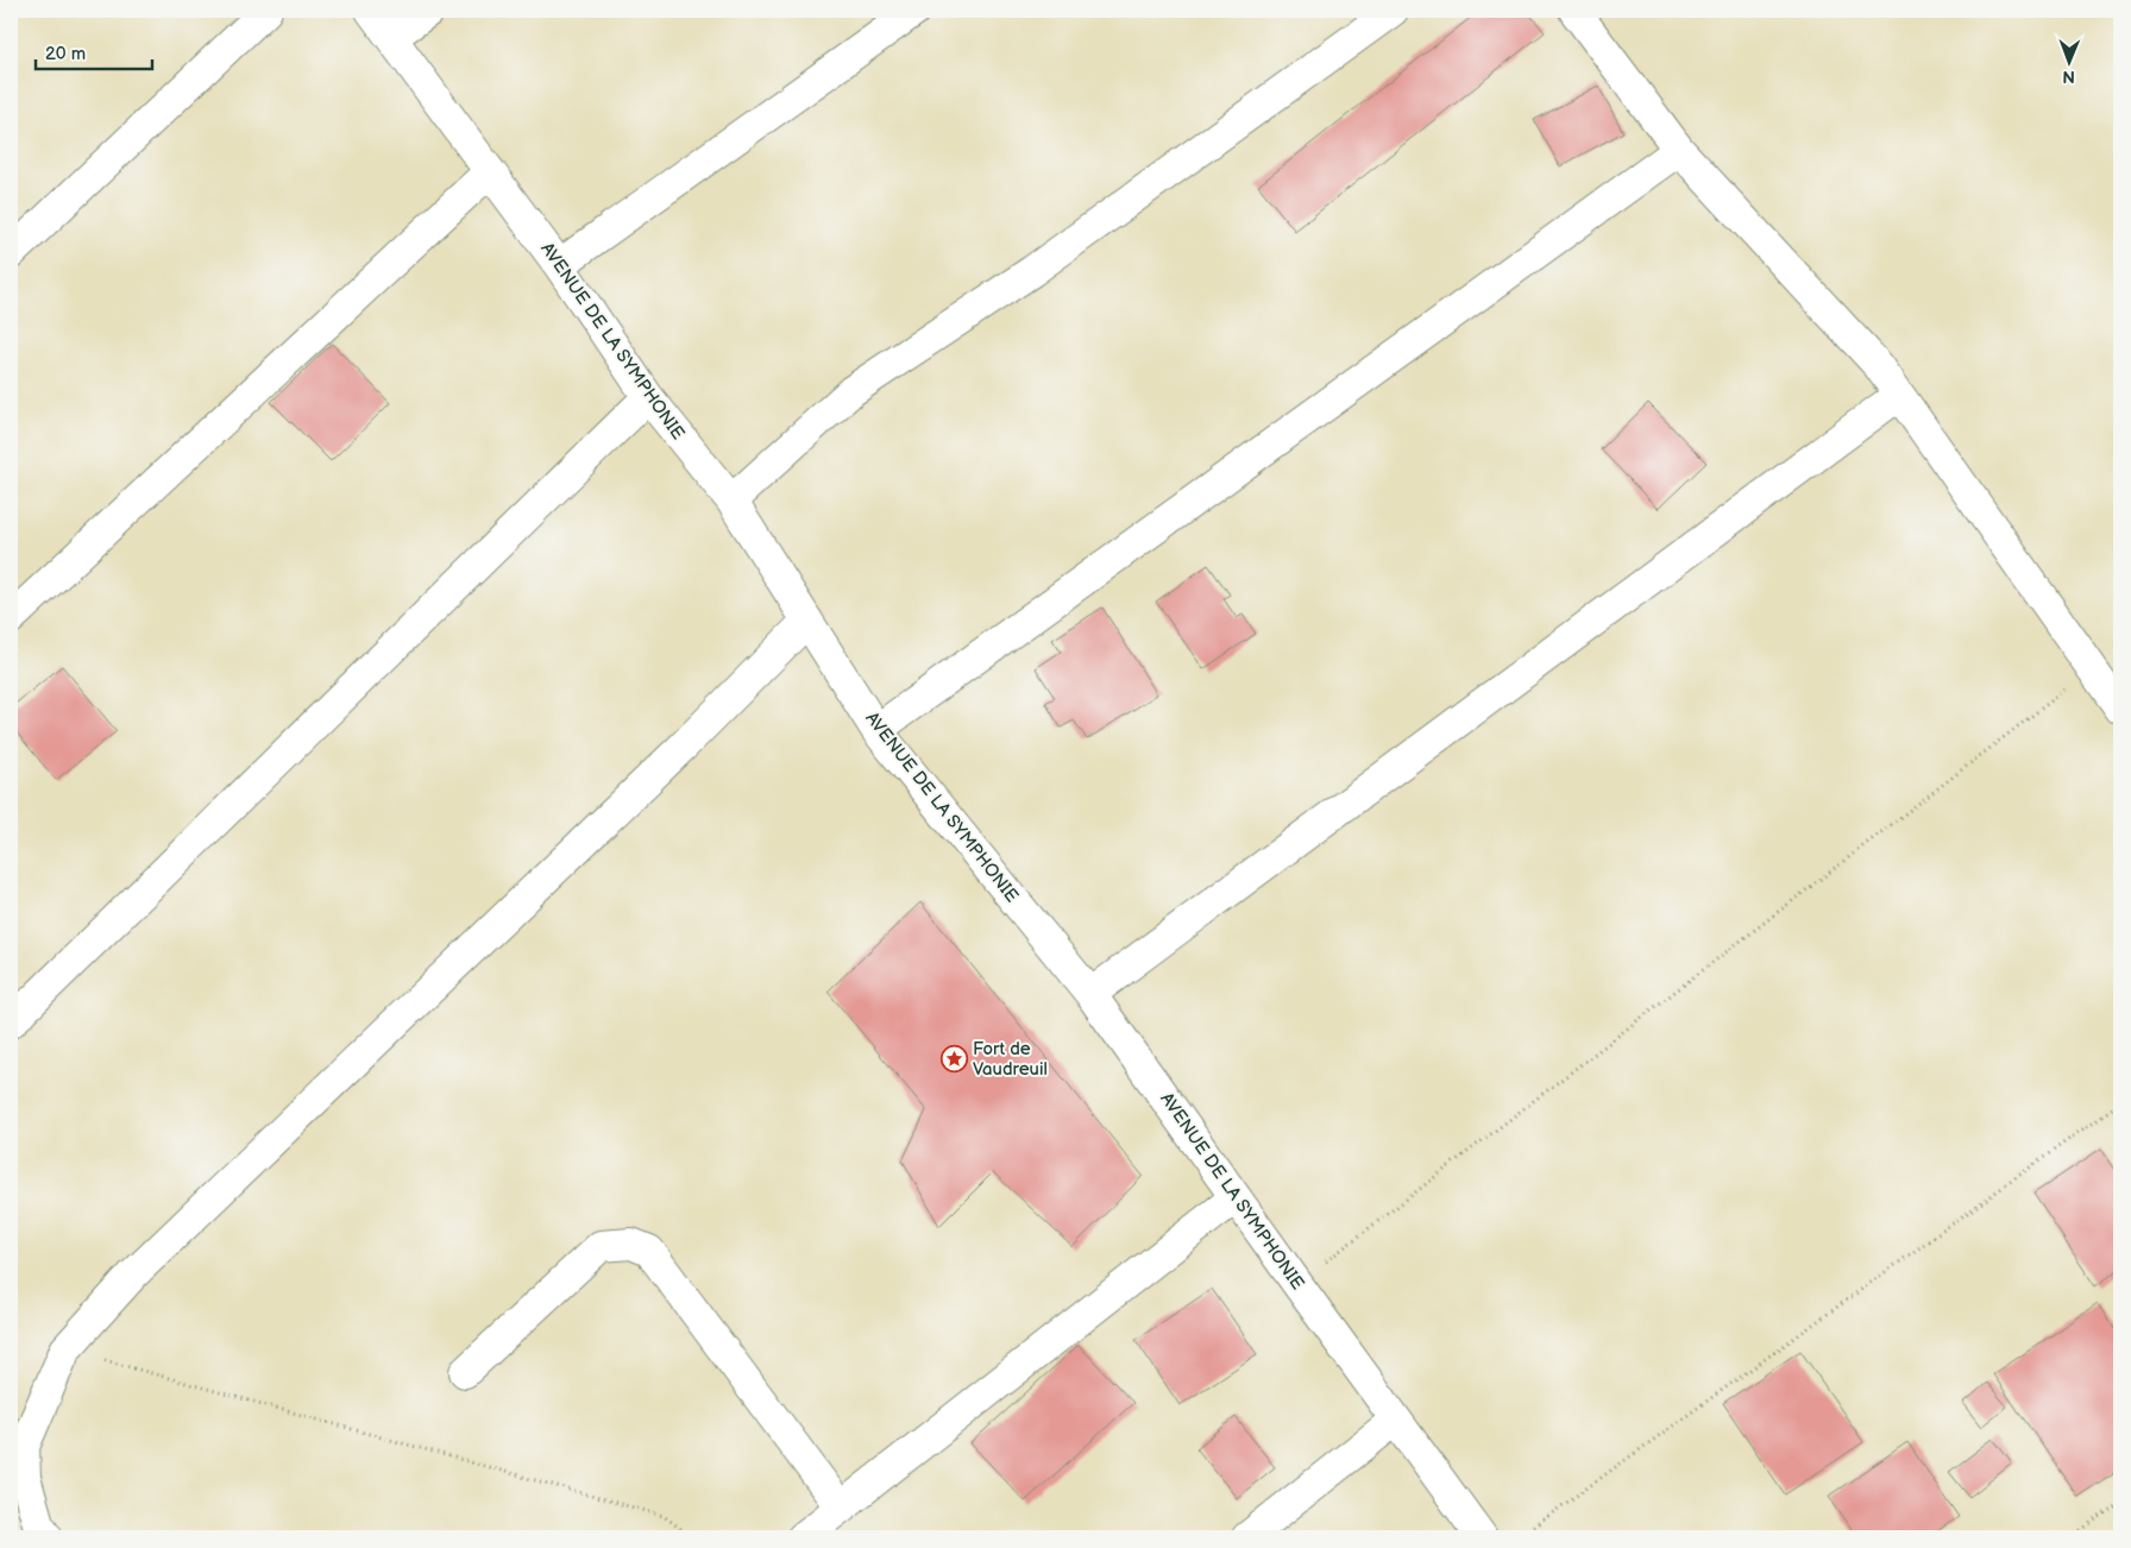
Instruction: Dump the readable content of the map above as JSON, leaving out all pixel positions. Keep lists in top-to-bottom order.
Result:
{
  "streets": {
    "street": ["AVENUE DE LA SYMPHONIE"]
  },
  "places": {
    "place": ["Fort de Vaudreuil"]
  },
  "scale_bar": "20 m",
  "north": "bottom"
}
